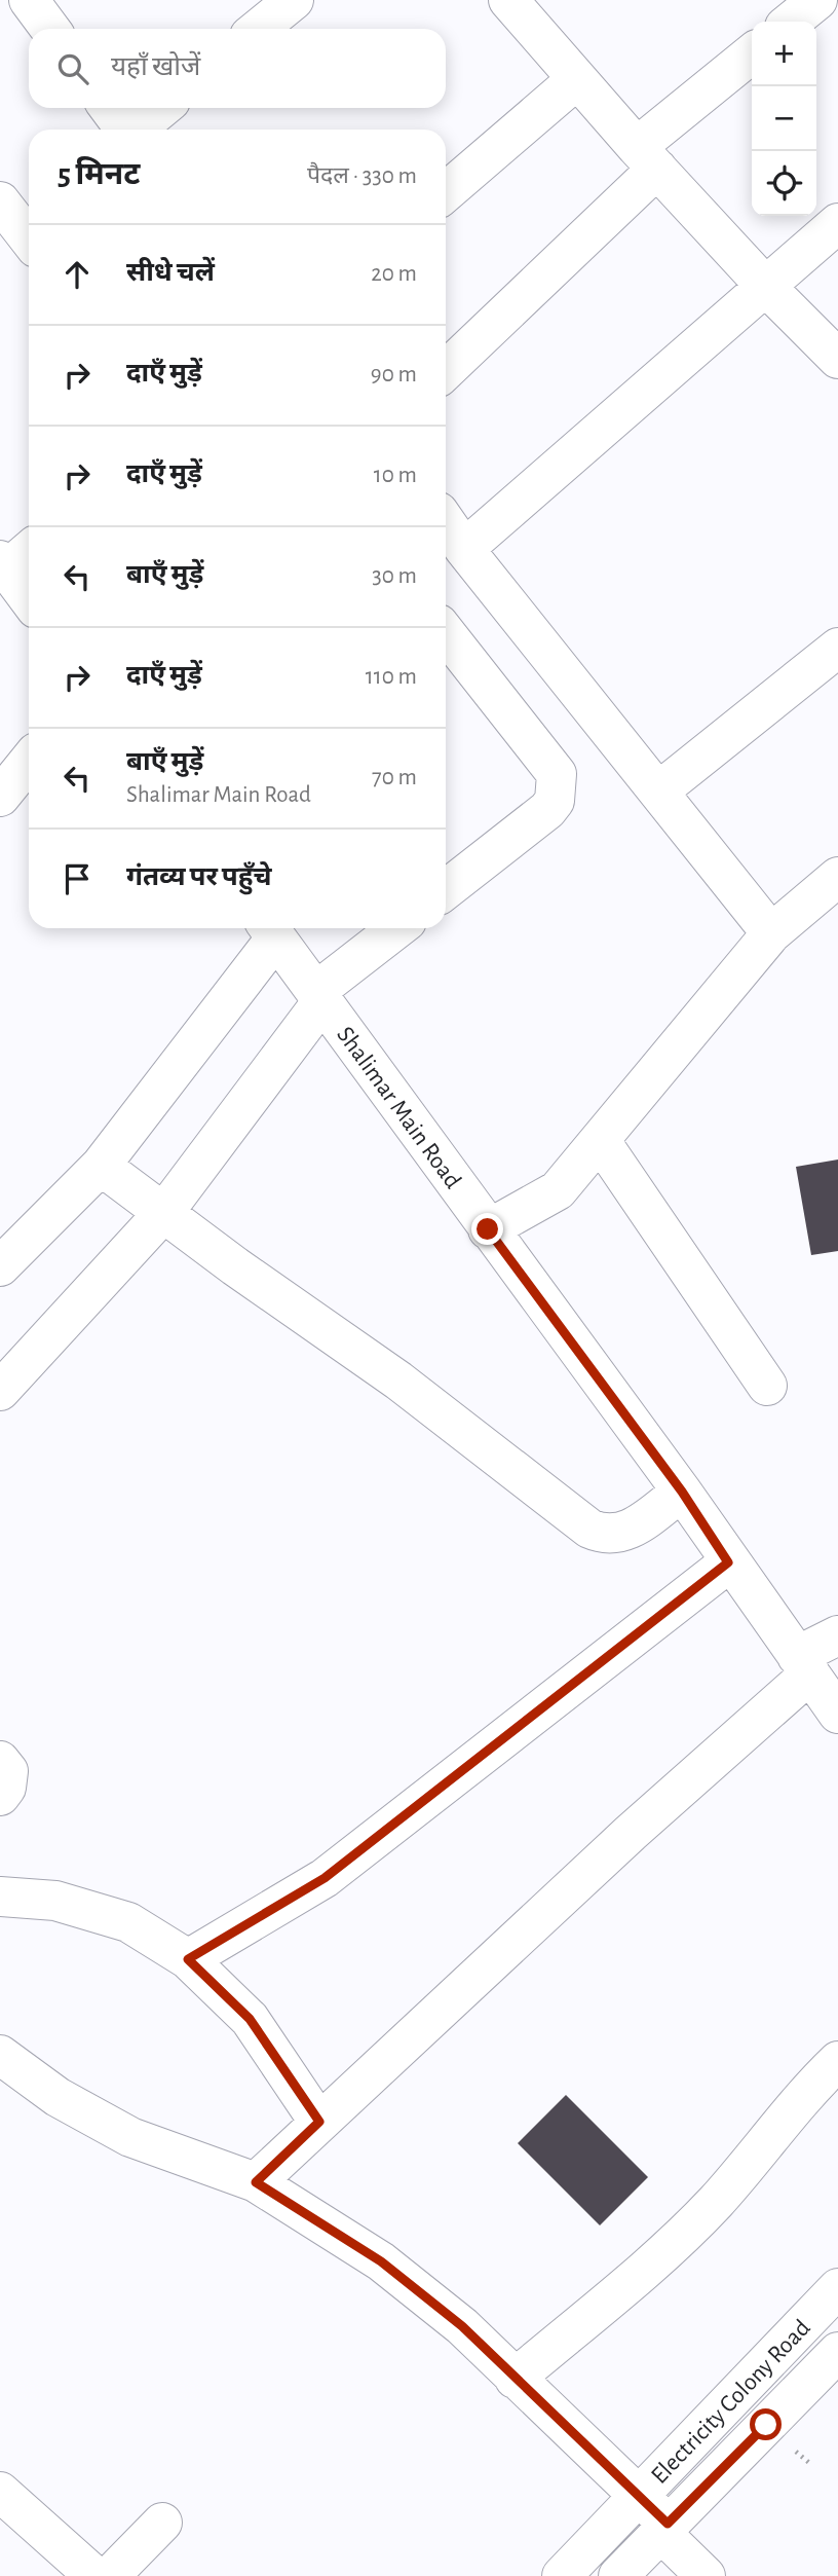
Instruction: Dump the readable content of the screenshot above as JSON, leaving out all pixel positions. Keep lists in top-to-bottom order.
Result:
{
  "streets": {
    "street": ["Shalimar Main Road", "Electricity Colony Road"]
  },
  "page": {
    "map_buttons": ["+", "−"],
    "search": "यहाँ खोजें",
    "heading": ["5 मिनट", "पैदल · 330 m"],
    "list": [
      ["सीधे चलें", "20 m"],
      ["दाएँ मुड़ें", "90 m"],
      ["दाएँ मुड़ें", "10 m"],
      ["बाएँ मुड़ें", "30 m"],
      ["दाएँ मुड़ें", "110 m"],
      ["बाएँ मुड़ें", "Shalimar Main Road", "70 m"],
      "गंतव्य पर पहुँचे"
    ]
  }
}
